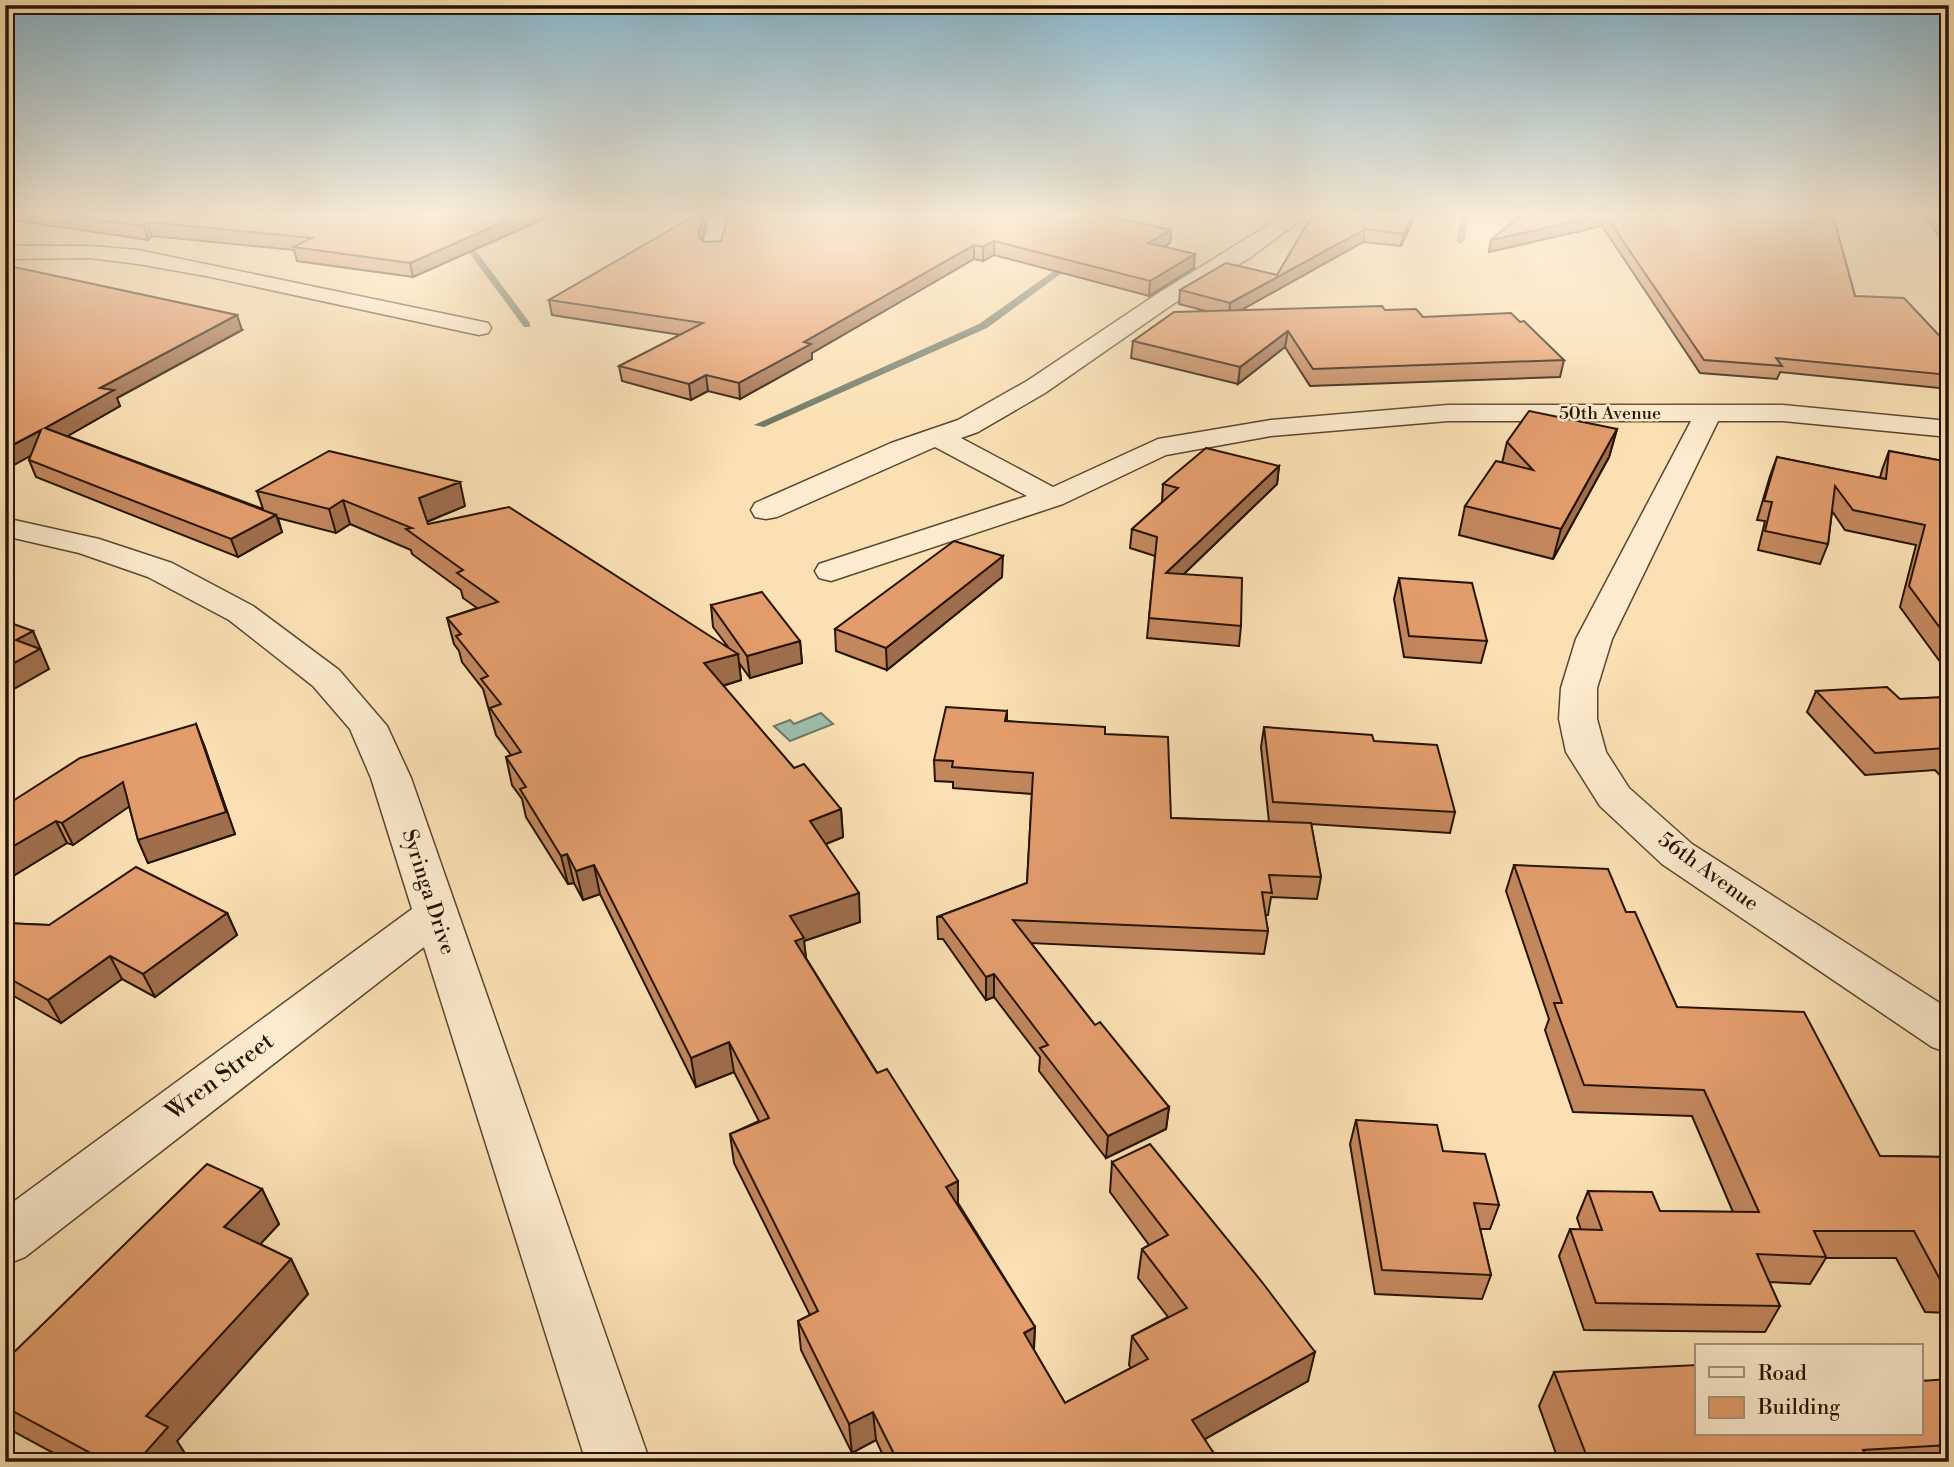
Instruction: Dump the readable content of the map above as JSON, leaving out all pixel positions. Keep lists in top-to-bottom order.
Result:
{
  "streets": {
    "street": [
      "50th Avenue",
      "56th Avenue",
      "Syringa Drive",
      "Wren Street"
    ]
  },
  "crossings": [
    ["50th Avenue", "56th Avenue"],
    ["Syringa Drive", "Wren Street"]
  ],
  "legend": ["Road", "Building"]
}
